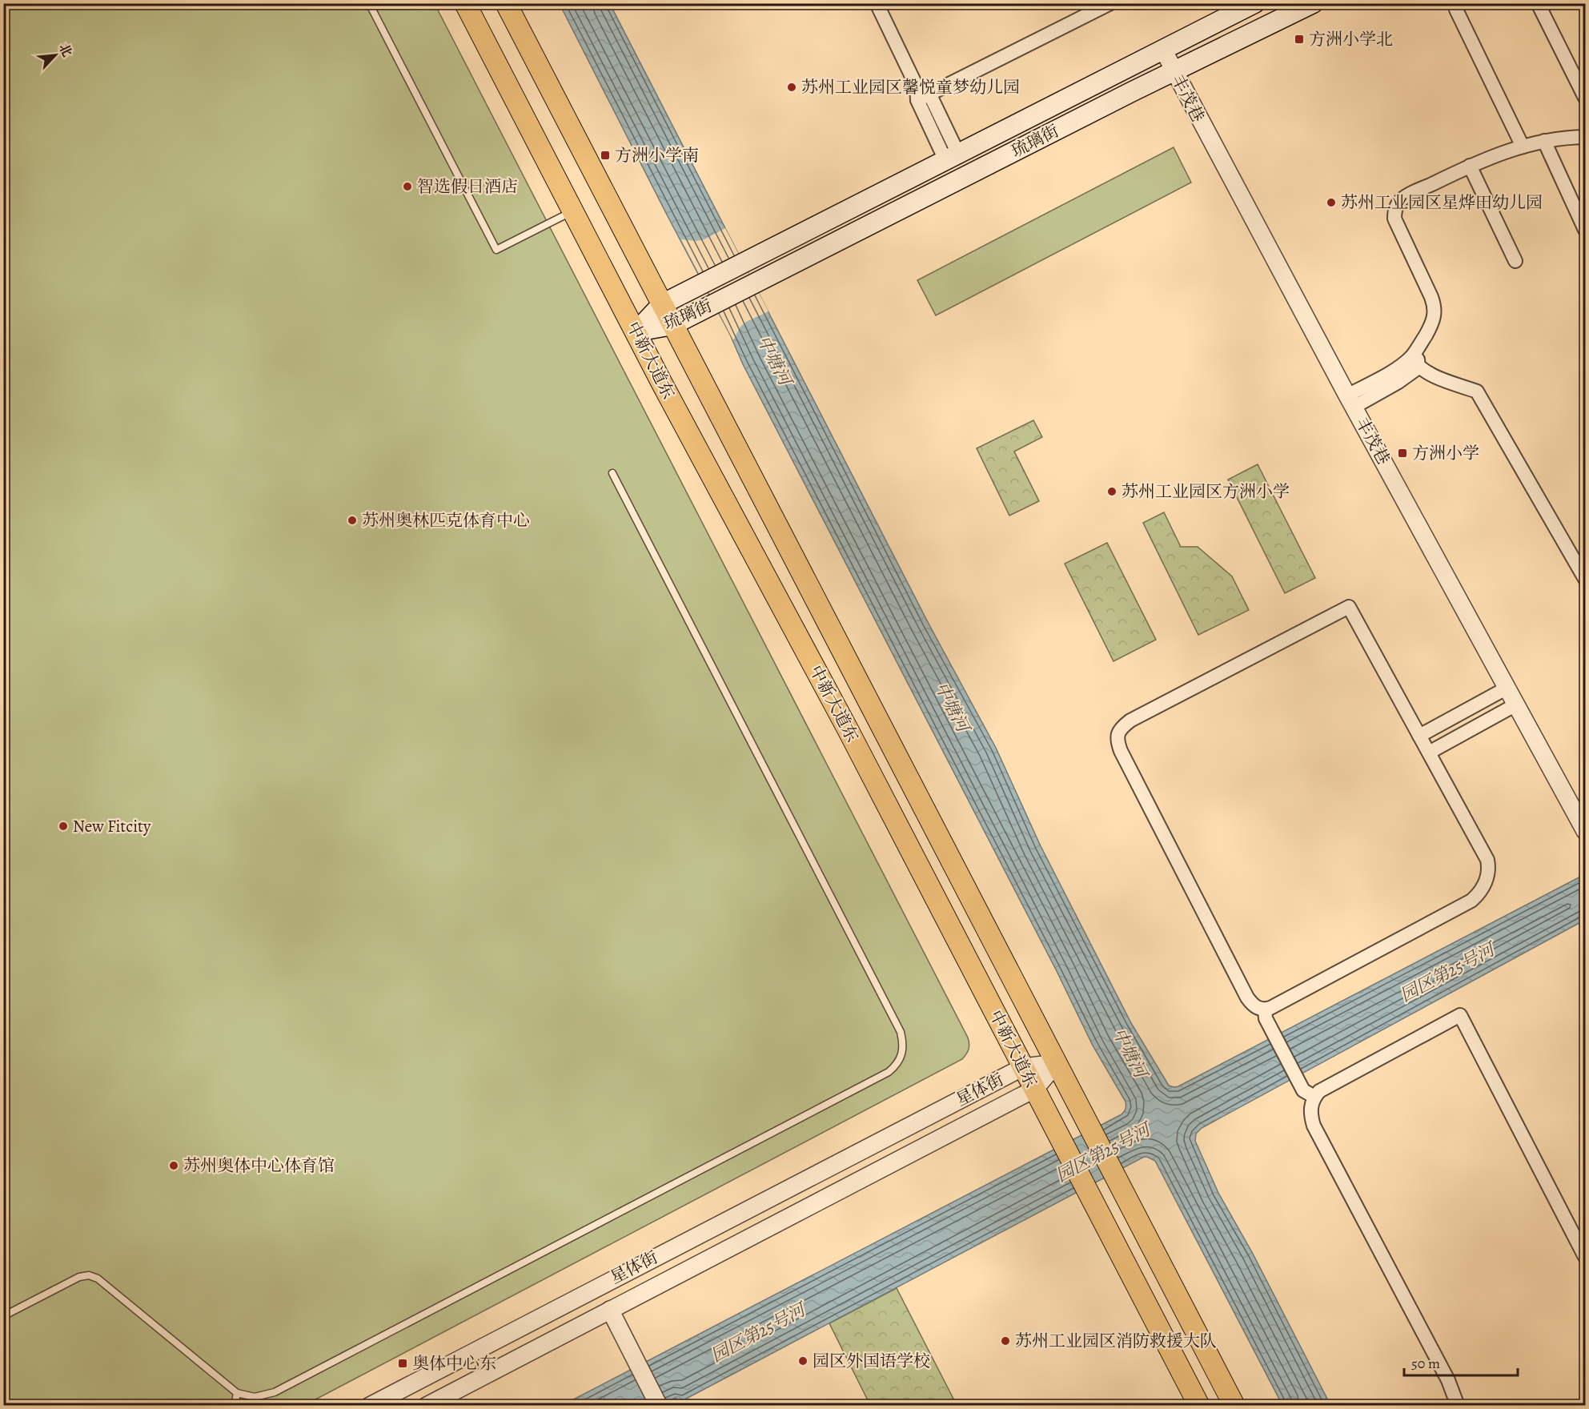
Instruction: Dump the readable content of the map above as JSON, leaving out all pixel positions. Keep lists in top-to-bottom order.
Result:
{
  "streets": {
    "main road": ["琉璃街", "中新大道东"],
    "street": ["丰茂巷", "星体街"]
  },
  "crossings": [
    ["丰茂巷", "琉璃街"],
    ["琉璃街", "中新大道东"],
    ["中新大道东", "星体街"]
  ],
  "water": ["中塘河", "园区第25号河"],
  "places": {
    "transit": [
      "方洲小学北",
      "方洲小学南",
      "方洲小学",
      "奥体中心东"
    ],
    "other": [
      "苏州工业园区馨悦童梦幼儿园",
      "智选假日酒店",
      "苏州工业园区星烨田幼儿园",
      "苏州工业园区方洲小学",
      "苏州奥林匹克体育中心",
      "New Fitcity",
      "苏州奥体中心体育馆",
      "苏州工业园区消防救援大队",
      "园区外国语学校"
    ]
  },
  "scale_bar": "50 m",
  "north": "top right"
}
